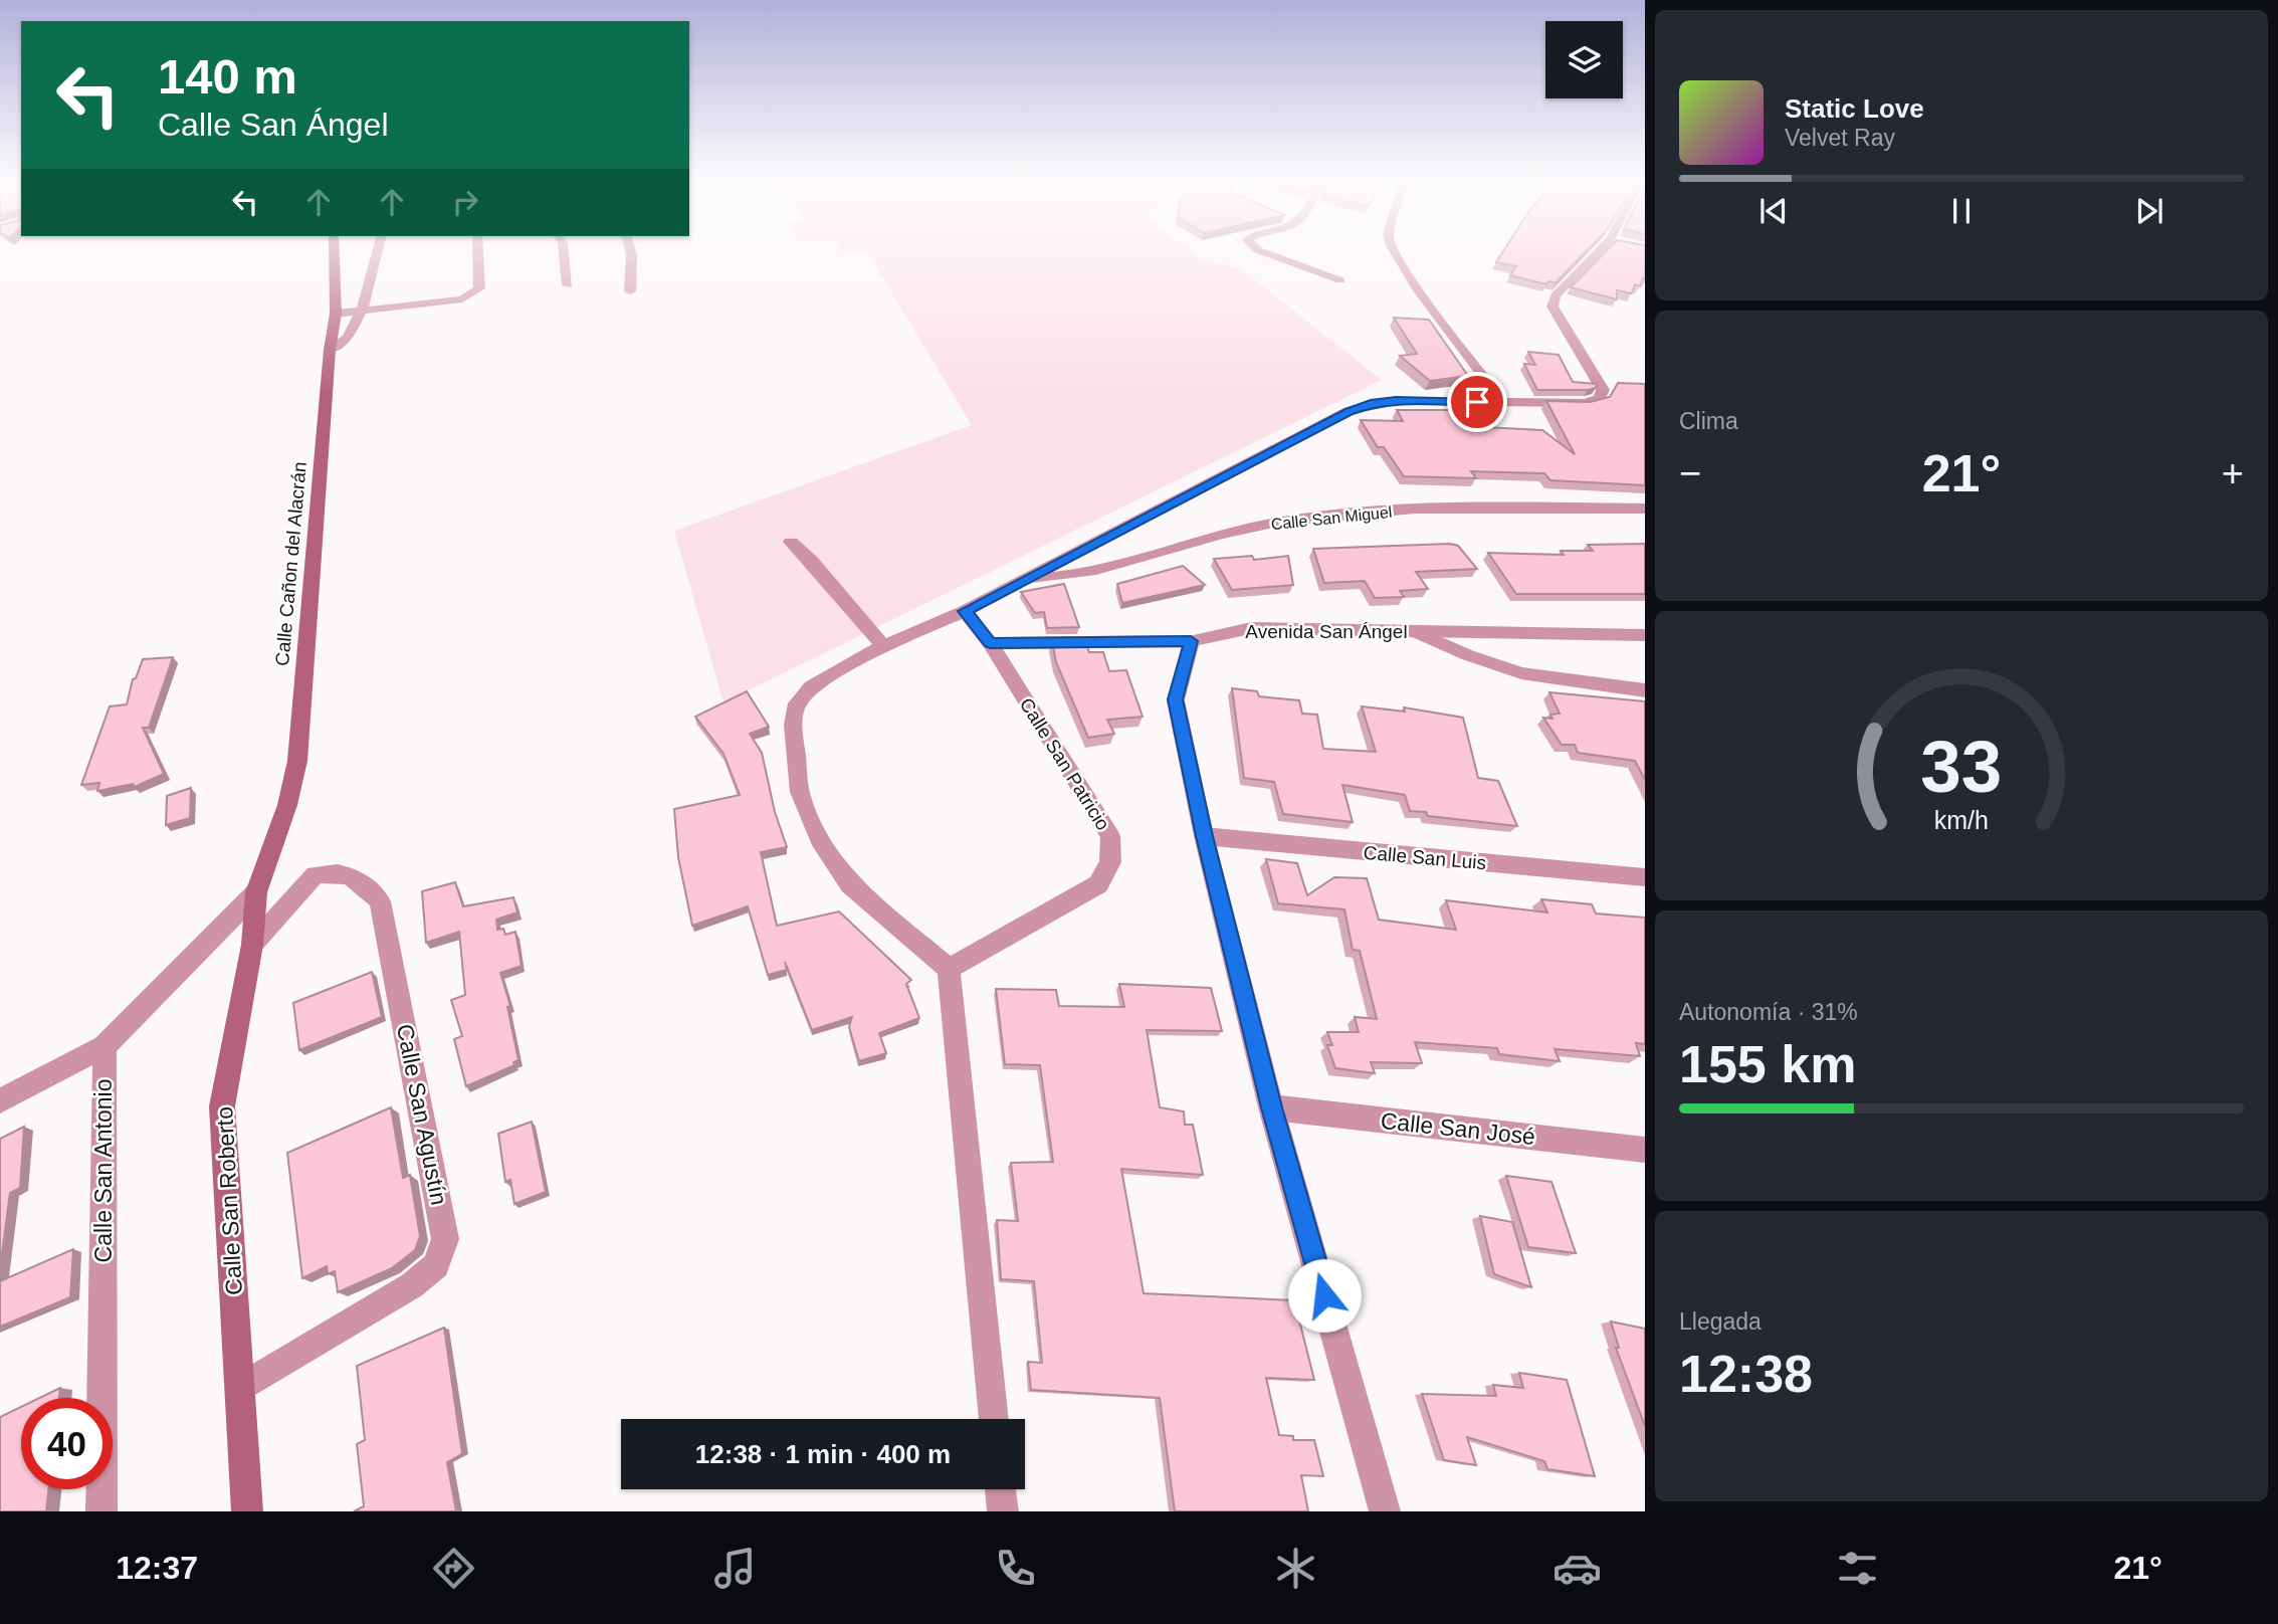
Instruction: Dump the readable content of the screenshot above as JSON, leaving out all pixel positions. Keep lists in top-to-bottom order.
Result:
{
  "streets": {
    "main road": ["Calle Cañon del Alacrán", "Calle San Roberto"],
    "street": [
      "Calle San Miguel",
      "Avenida San Ángel",
      "Calle San Patricio",
      "Calle San Luis",
      "Calle San Agustín",
      "Calle San José",
      "Calle San Antonio"
    ]
  },
  "crossings": [
    ["Calle Cañon del Alacrán", "Calle San Roberto"],
    ["Avenida San Ángel", "Calle San Patricio"],
    ["Calle San Agustín", "Calle San Roberto"]
  ],
  "page": {
    "turn": ["140 m", "Calle San Ángel"],
    "song": ["Static Love", "Velvet Ray"],
    "tile": [
      "Clima",
      ["Autonomía · 31%", "155 km"],
      ["Llegada", "12:38"]
    ],
    "heat": ["−", "21°", "+"],
    "limit": "40",
    "trip": "12:38 · 1 min · 400 m",
    "tabs": ["12:37", "21°"],
    "gauge": ["33", "km/h"]
  }
}
